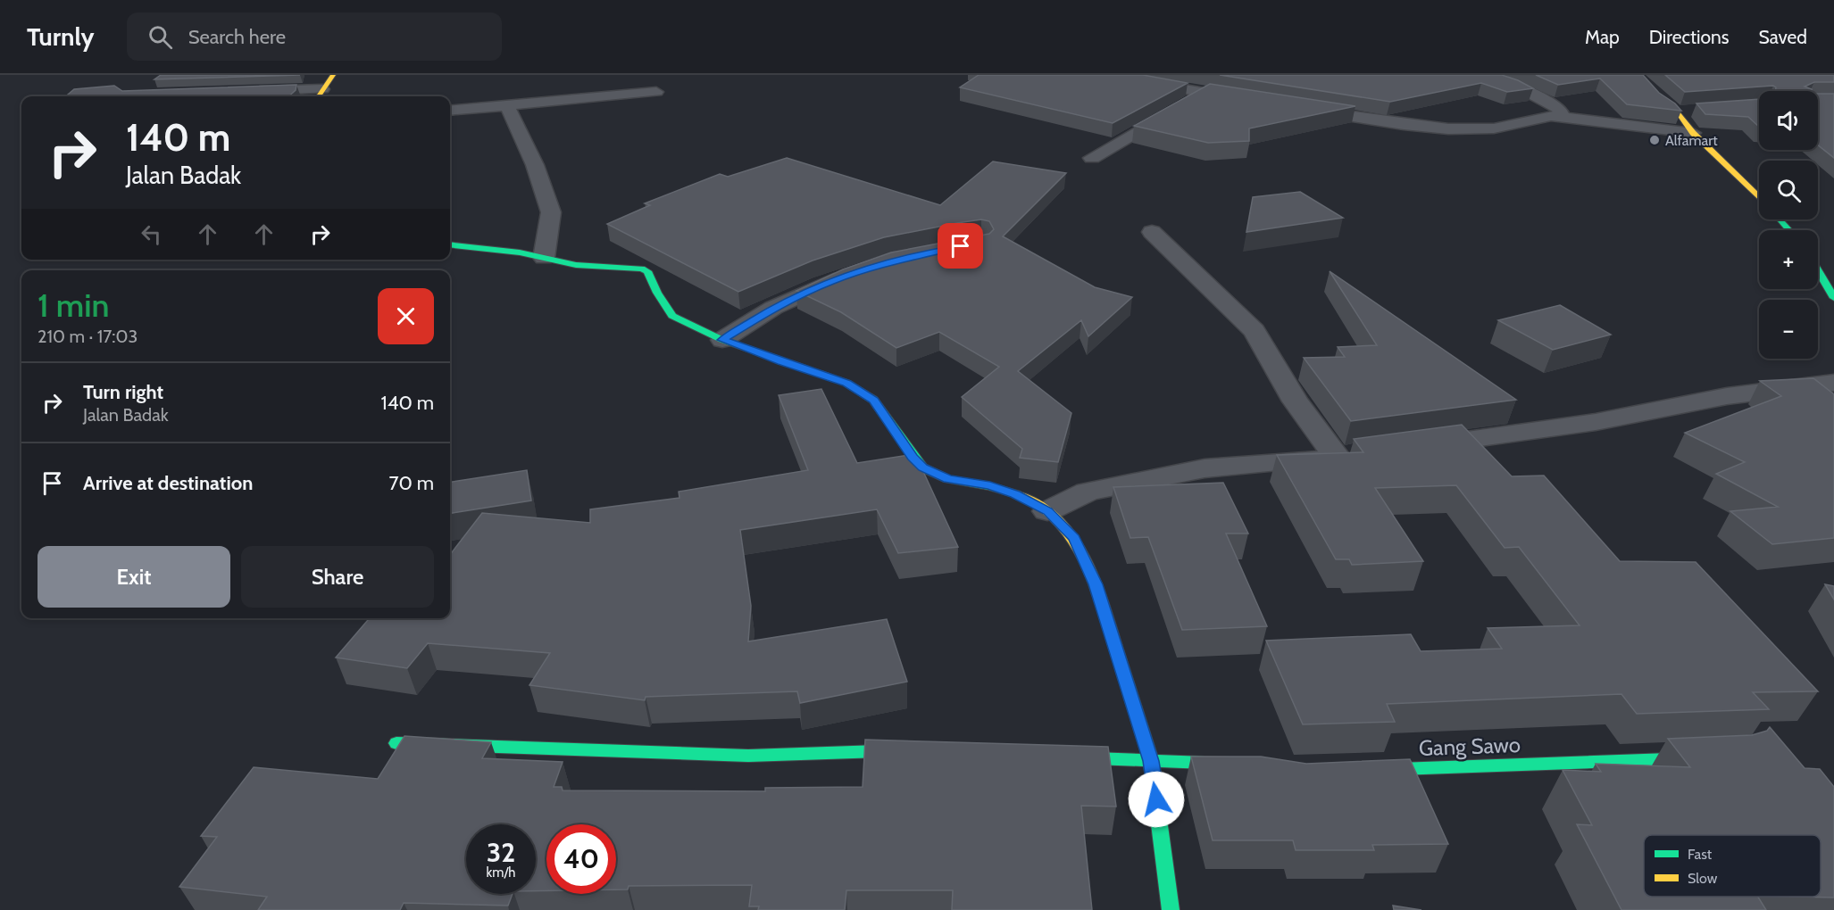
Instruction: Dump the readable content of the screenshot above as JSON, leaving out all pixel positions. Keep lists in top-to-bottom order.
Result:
{
  "streets": {
    "street": ["Gang Sawo"]
  },
  "places": ["Alfamart"],
  "legend": ["Fast", "Slow"],
  "page": {
    "header": "Turnly",
    "search": "Search here",
    "nav": ["Map", "Directions", "Saved"],
    "map_buttons": ["+", "−"],
    "turn": ["140 m", "Jalan Badak"],
    "heading": ["1 min", "210 m · 17:03"],
    "list": [
      {
        "name": "Turn right",
        "note": "Jalan Badak",
        "value": "140 m"
      },
      {
        "name": "Arrive at destination",
        "value": "70 m"
      }
    ],
    "buttons": ["Exit", "Share"],
    "speed": "32 km/h",
    "limit": "40"
  }
}
